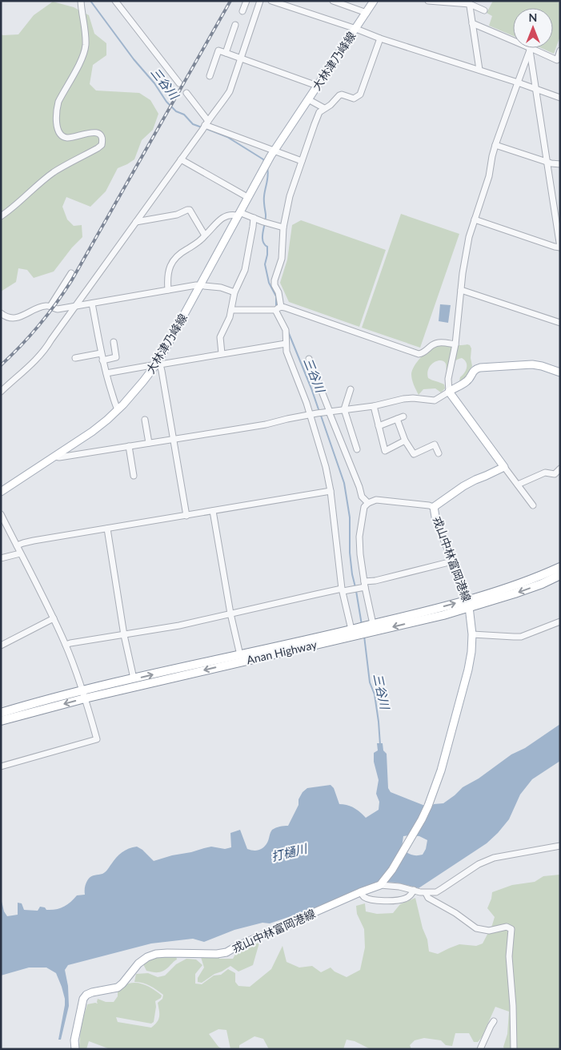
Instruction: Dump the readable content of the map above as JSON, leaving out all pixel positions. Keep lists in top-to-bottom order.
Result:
{
  "streets": {
    "highway": ["Anan Highway"],
    "main road": ["大林津乃峰線", "戎山中林富岡港線"]
  },
  "crossings": [
    ["戎山中林富岡港線", "Anan Highway"]
  ],
  "water": ["三谷川", "打樋川"],
  "north": "top"
}
